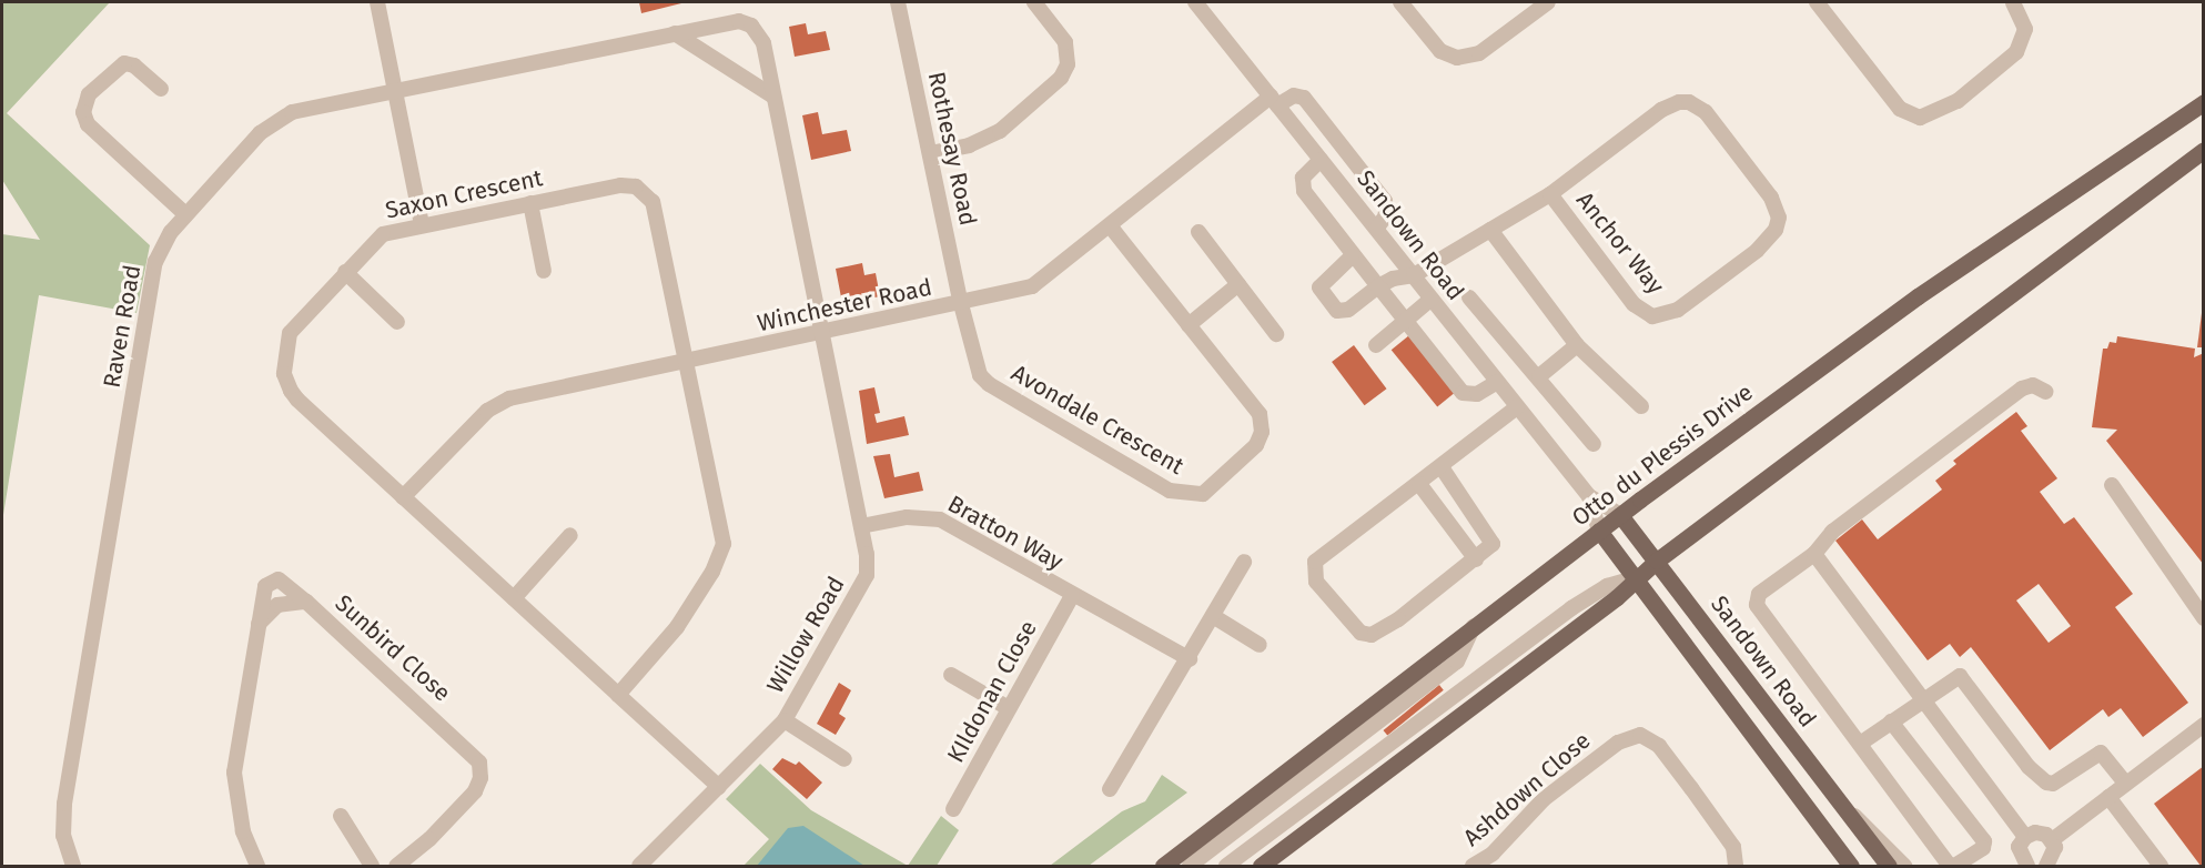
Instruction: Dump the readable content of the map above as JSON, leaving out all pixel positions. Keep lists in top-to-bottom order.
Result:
{
  "streets": {
    "main road": ["Sandown Road", "Otto du Plessis Drive"],
    "street": [
      "Rothesay Road",
      "Saxon Crescent",
      "Anchor Way",
      "Winchester Road",
      "Raven Road",
      "Avondale Crescent",
      "Bratton Way",
      "Willow Road",
      "Sunbird Close",
      "KIldonan Close",
      "Ashdown Close"
    ]
  },
  "crossings": [
    ["Rothesay Road", "Winchester Road"],
    ["Rothesay Road", "Avondale Crescent"],
    ["Saxon Crescent", "Winchester Road"],
    ["Saxon Crescent", "Willow Road"],
    ["Sandown Road", "Anchor Way"],
    ["Sandown Road", "Winchester Road"],
    ["Sandown Road", "Otto du Plessis Drive"],
    ["Winchester Road", "Raven Road"],
    ["Winchester Road", "Avondale Crescent"],
    ["Winchester Road", "Willow Road"],
    ["Raven Road", "Willow Road"],
    ["Bratton Way", "Willow Road"],
    ["Bratton Way", "KIldonan Close"]
  ]
}
